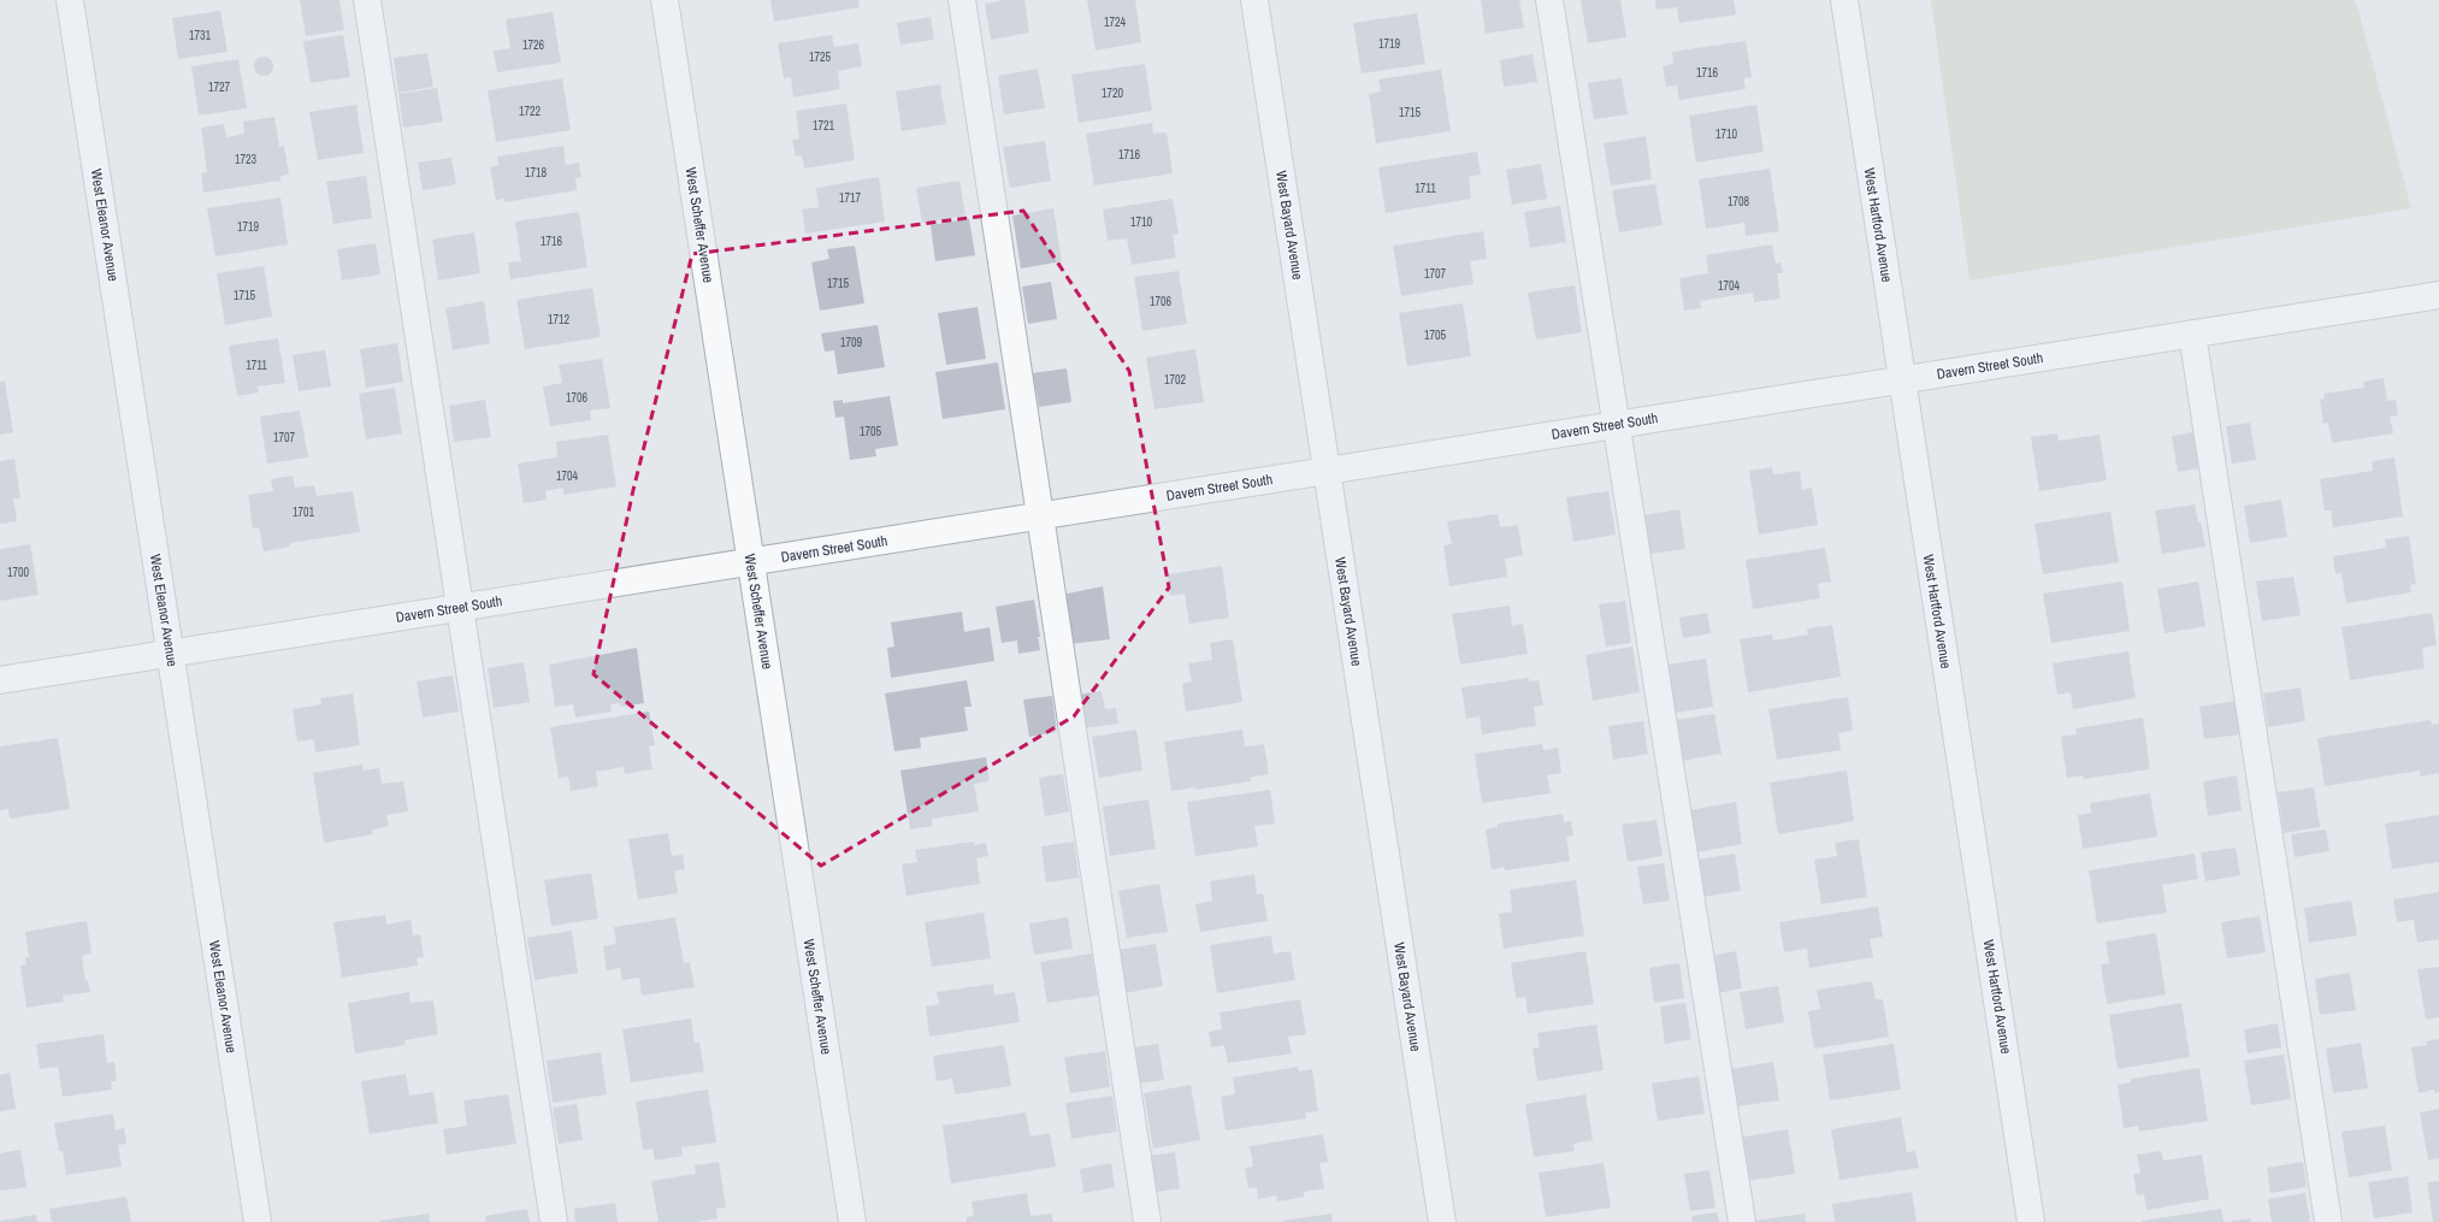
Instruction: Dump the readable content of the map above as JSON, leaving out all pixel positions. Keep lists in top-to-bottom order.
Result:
{
  "streets": {
    "street": [
      "West Eleanor Avenue",
      "West Scheffer Avenue",
      "West Bayard Avenue",
      "West Hartford Avenue",
      "Davern Street South"
    ]
  },
  "crossings": [
    ["West Eleanor Avenue", "Davern Street South"],
    ["West Scheffer Avenue", "Davern Street South"],
    ["West Bayard Avenue", "Davern Street South"],
    ["West Hartford Avenue", "Davern Street South"]
  ],
  "house_numbers": [
    "1724",
    "1731",
    "1719",
    "1726",
    "1725",
    "1716",
    "1727",
    "1720",
    "1722",
    "1715",
    "1721",
    "1710",
    "1716",
    "1723",
    "1718",
    "1711",
    "1717",
    "1708",
    "1710",
    "1719",
    "1716",
    "1707",
    "1715",
    "1704",
    "1715",
    "1706",
    "1712",
    "1705",
    "1709",
    "1711",
    "1702",
    "1706",
    "1705",
    "1707",
    "1704",
    "1701",
    "1700"
  ]
}
